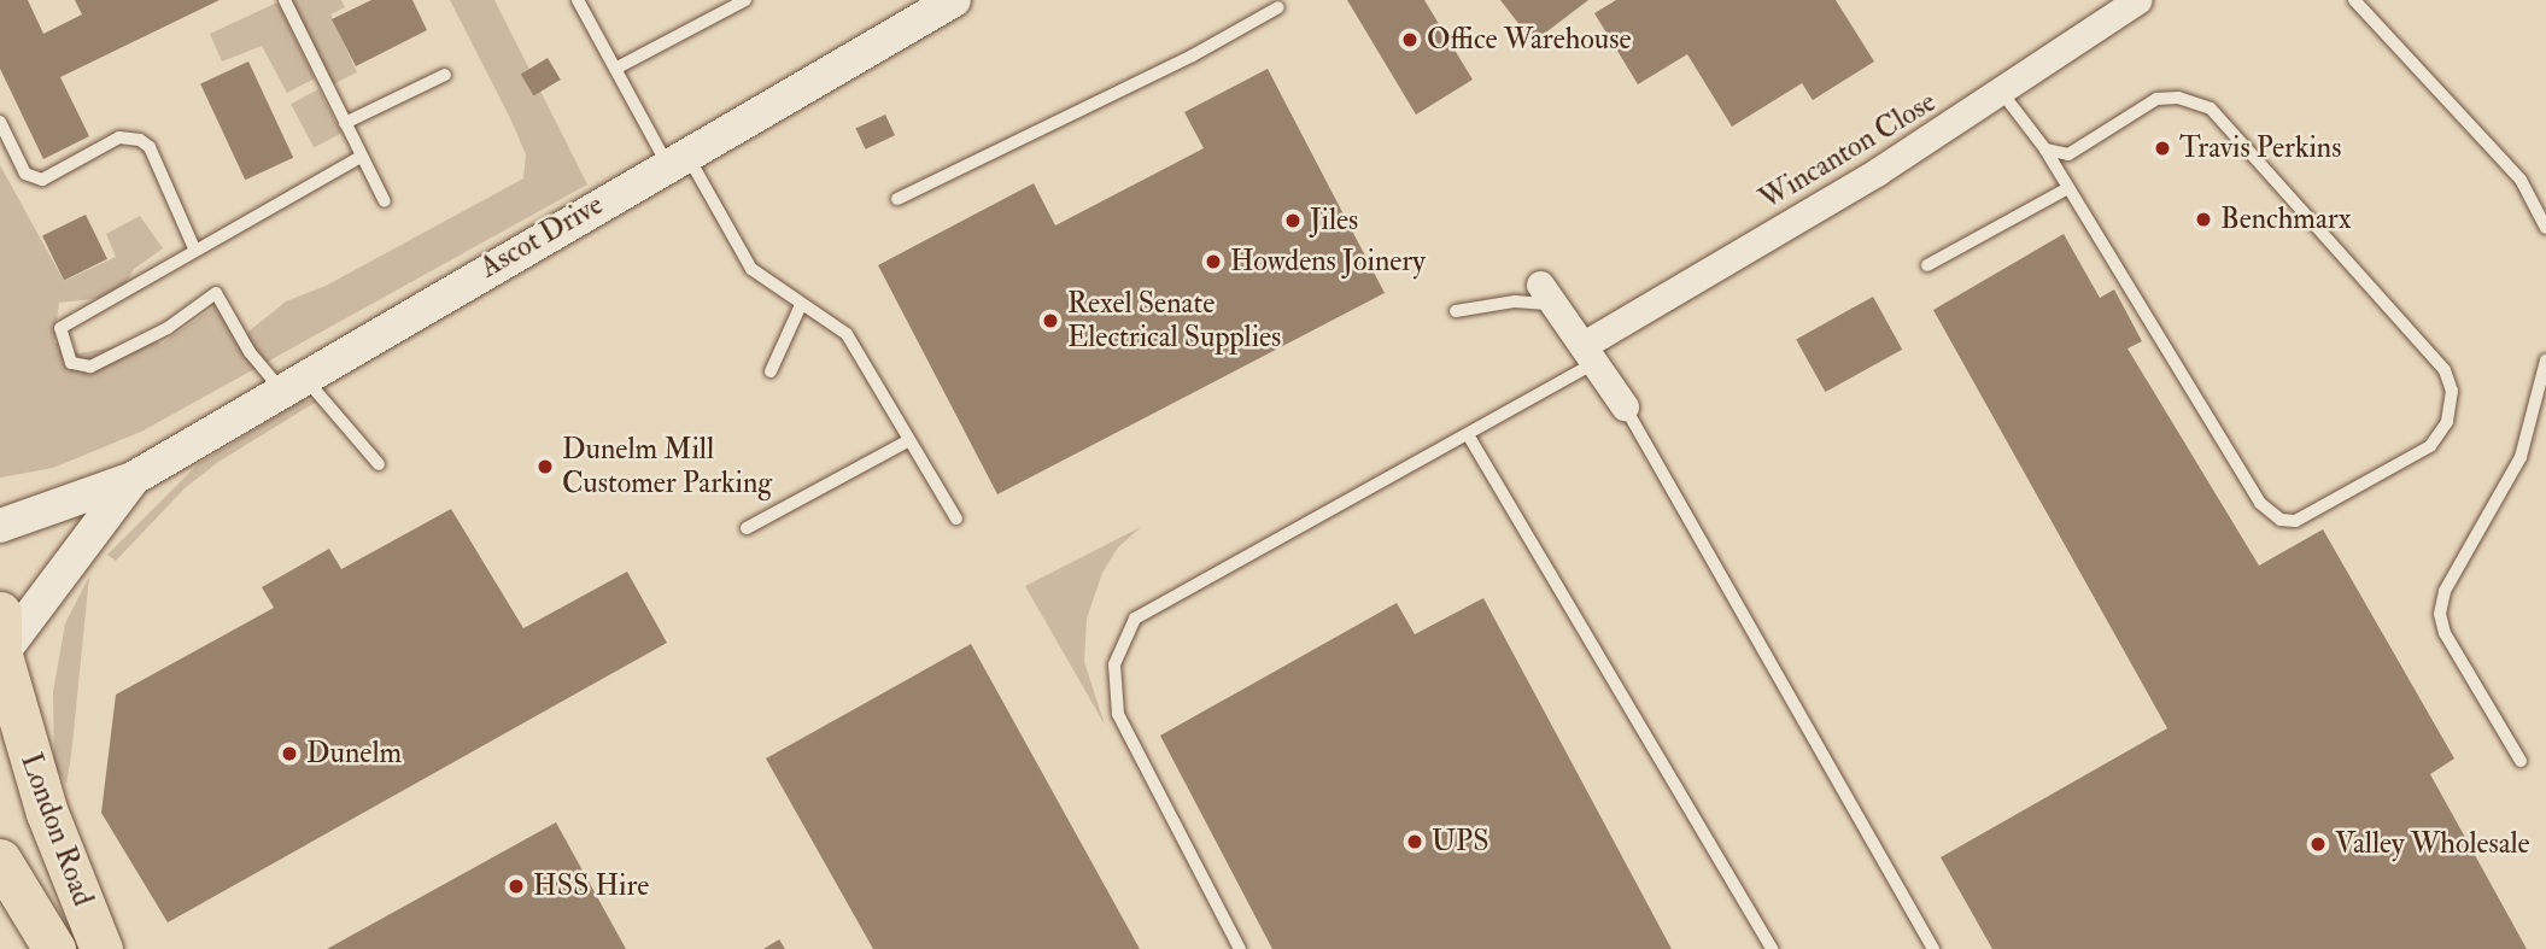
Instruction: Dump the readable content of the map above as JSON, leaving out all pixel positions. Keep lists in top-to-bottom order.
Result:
{
  "streets": {
    "main road": ["London Road"],
    "street": ["Wincanton Close", "Ascot Drive"]
  },
  "crossings": [
    ["Ascot Drive", "London Road"]
  ],
  "places": [
    "Office Warehouse",
    "Travis Perkins",
    "Benchmarx",
    "Jiles",
    "Howdens Joinery",
    "Rexel Senate Electrical Supplies",
    "Dunelm Mill Customer Parking",
    "Dunelm",
    "UPS",
    "Valley Wholesale",
    "HSS Hire"
  ]
}
